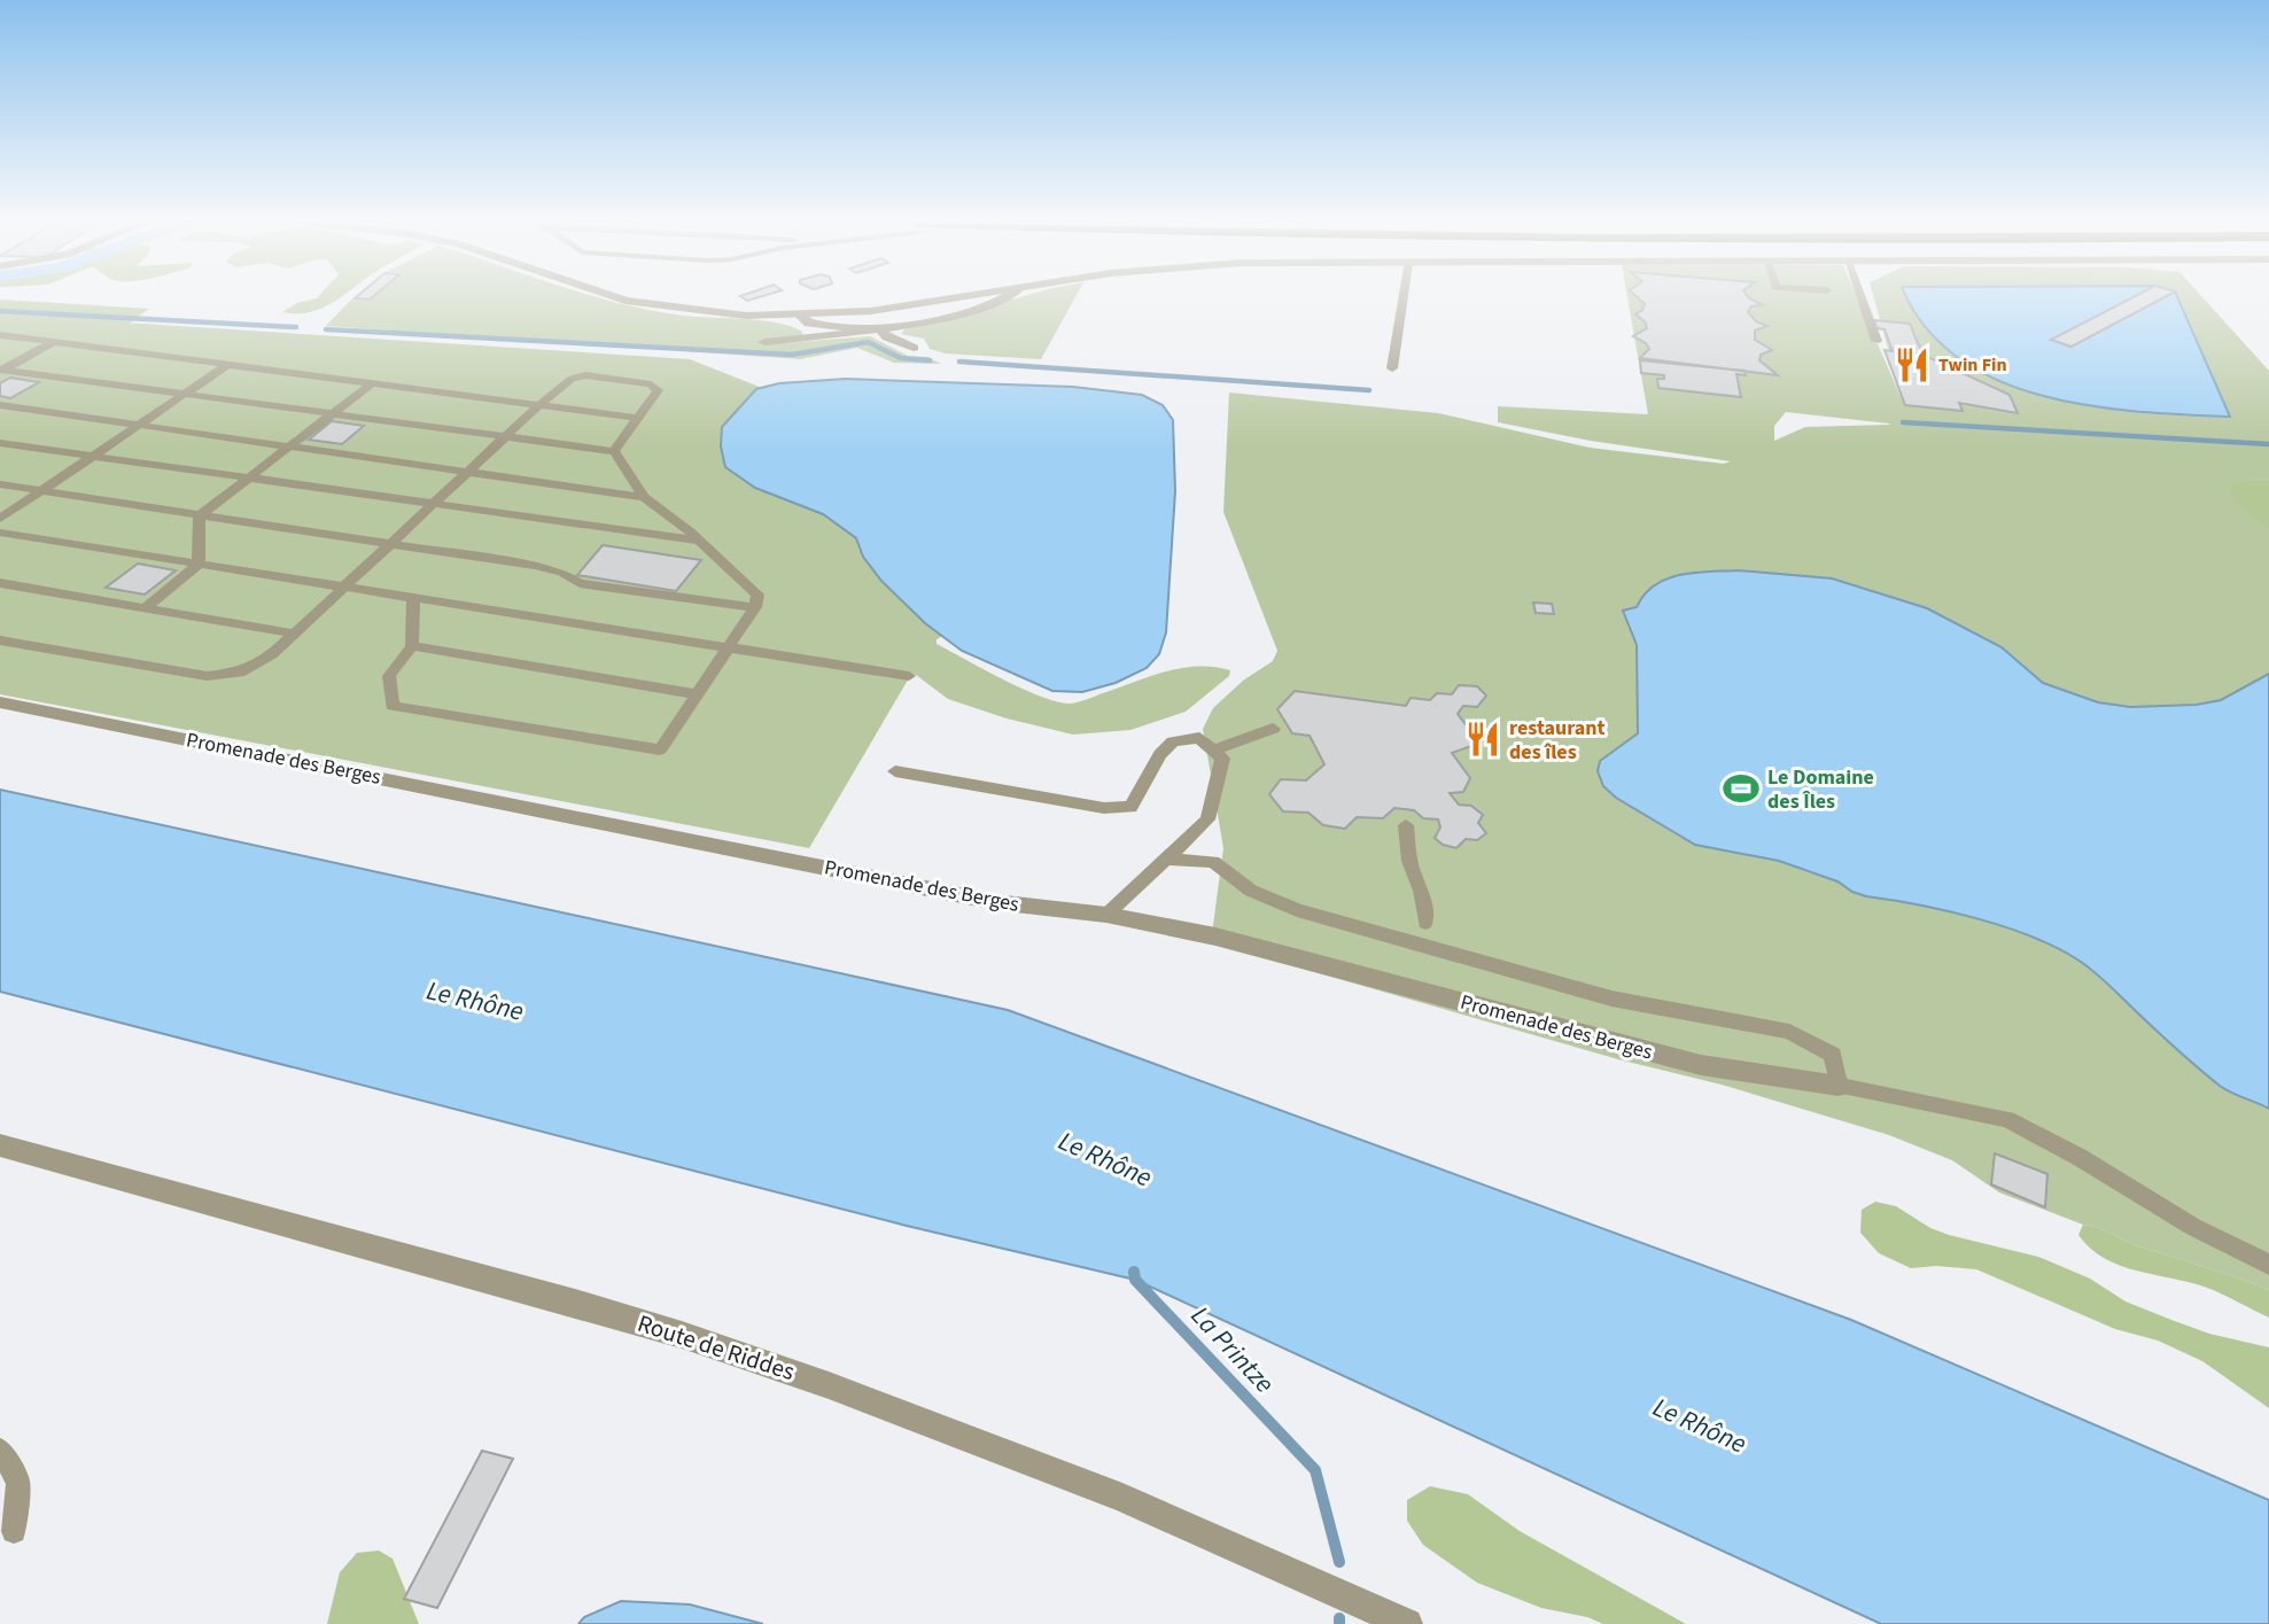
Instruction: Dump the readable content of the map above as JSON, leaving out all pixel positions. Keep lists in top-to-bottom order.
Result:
{
  "streets": {
    "street": ["Promenade des Berges", "Route de Riddes"]
  },
  "water": ["Le Rhône", "La Printze"],
  "places": {
    "restaurant": ["Twin Fin", "restaurant des îles"],
    "sports": ["Le Domaine des Îles"]
  }
}
